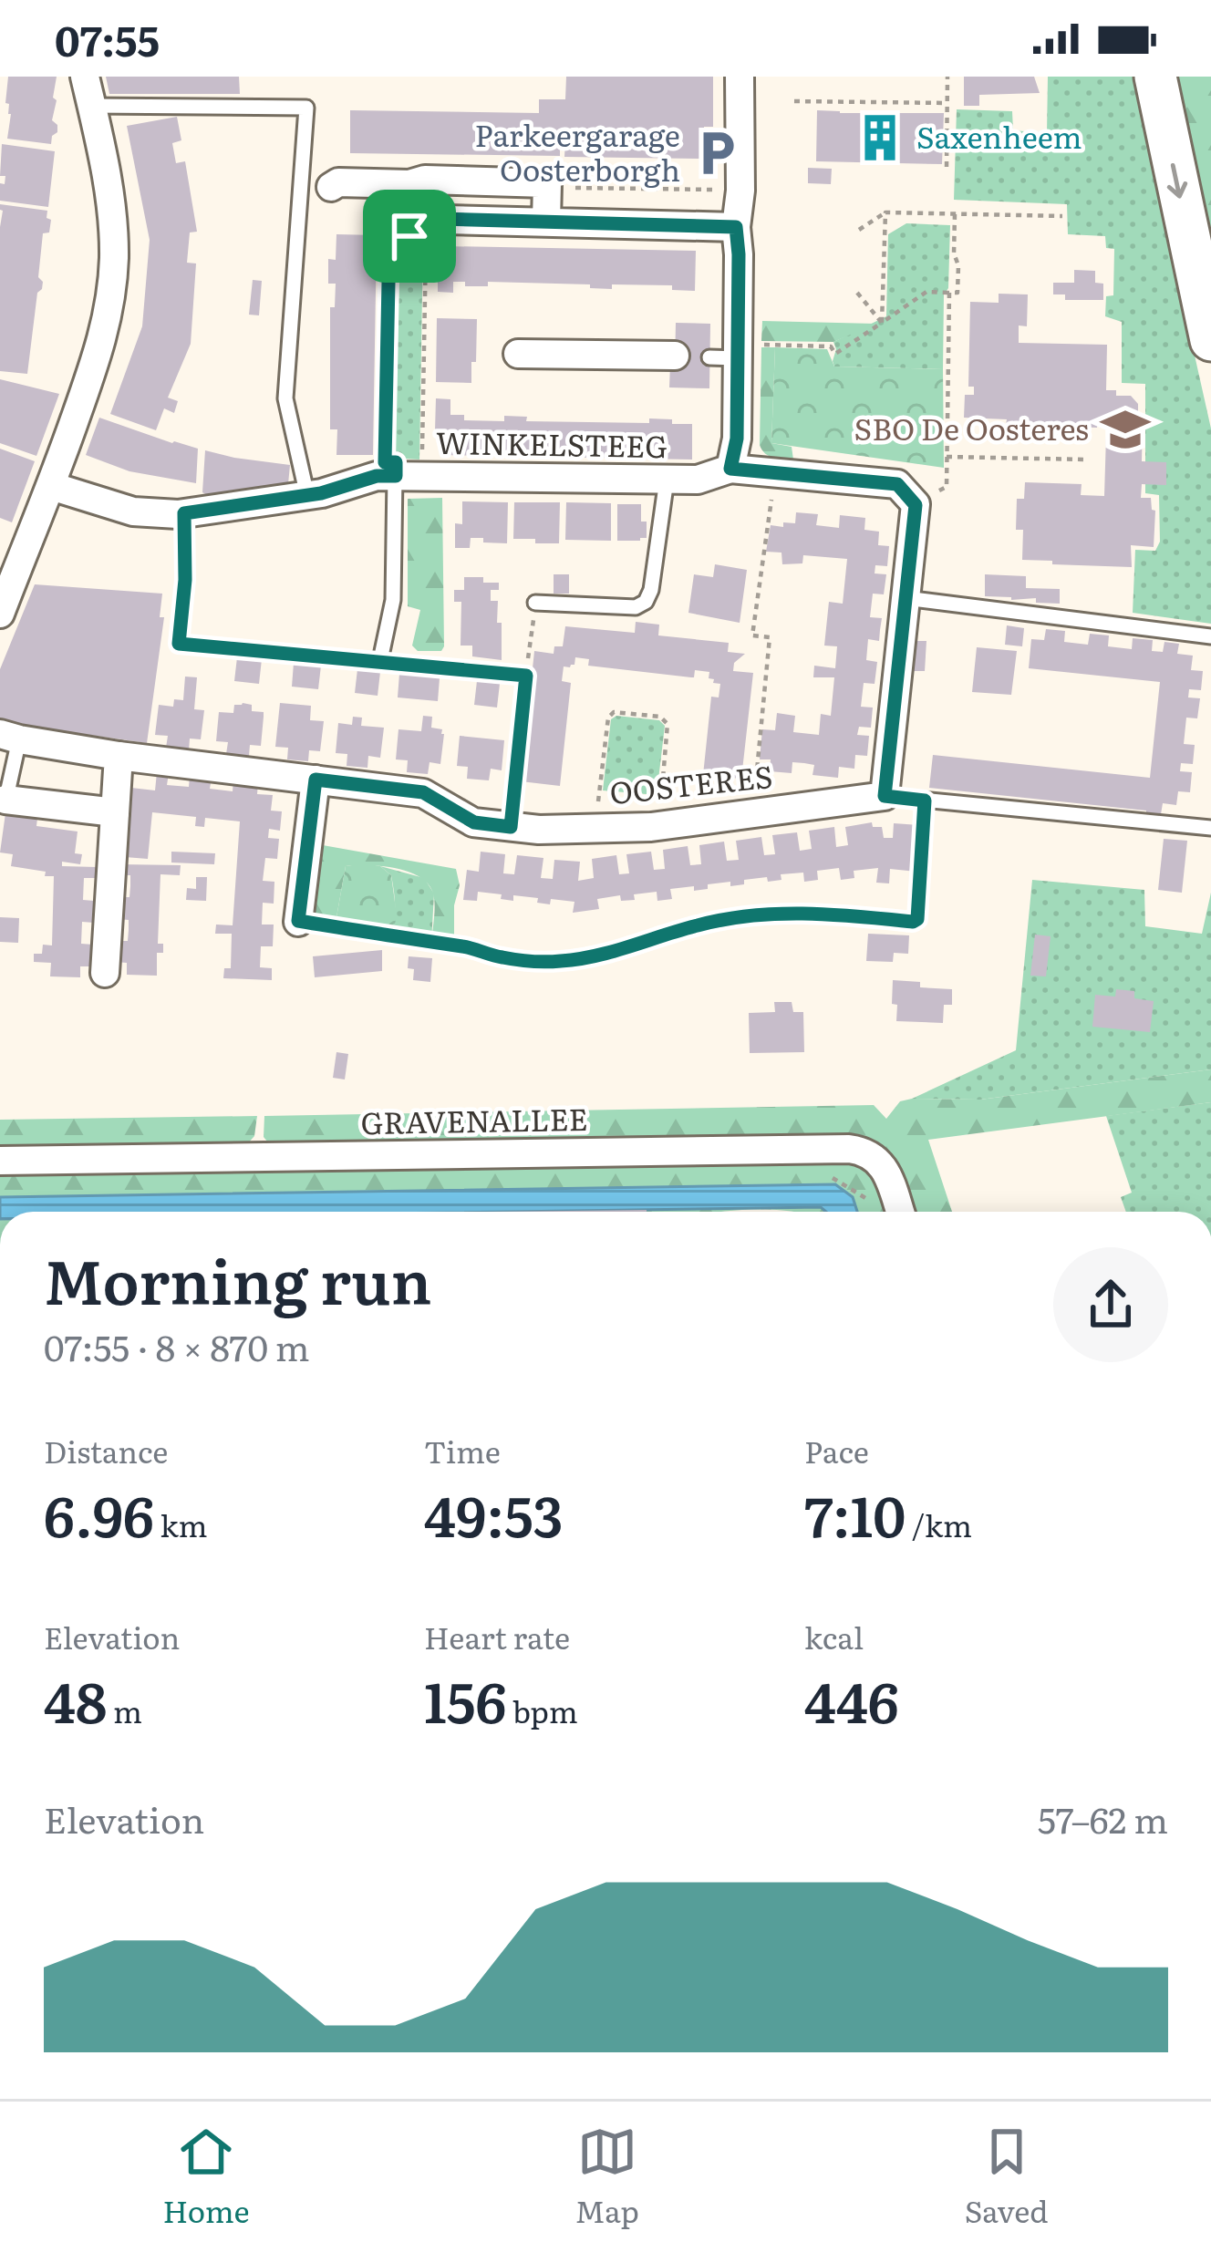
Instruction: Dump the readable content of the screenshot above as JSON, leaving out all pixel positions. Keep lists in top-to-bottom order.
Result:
{
  "streets": {
    "street": ["WINKELSTEEG", "OOSTERES", "GRAVENALLEE"]
  },
  "places": {
    "building": ["Saxenheem"],
    "parking": ["Parkeergarage Oosterborgh"],
    "school or university": ["SBO De Oosteres"]
  },
  "page": {
    "status": "07:55",
    "heading": ["Morning run", "07:55 · 8 × 870 m"],
    "stats": [
      ["Distance", "6.96 km"],
      ["Time", "49:53"],
      ["Pace", "7:10 /km"],
      ["Elevation", "48 m"],
      ["Heart rate", "156 bpm"],
      ["kcal", "446"]
    ],
    "chart": ["Elevation", "57–62 m"],
    "tabs": ["Home", "Map", "Saved"]
  }
}
